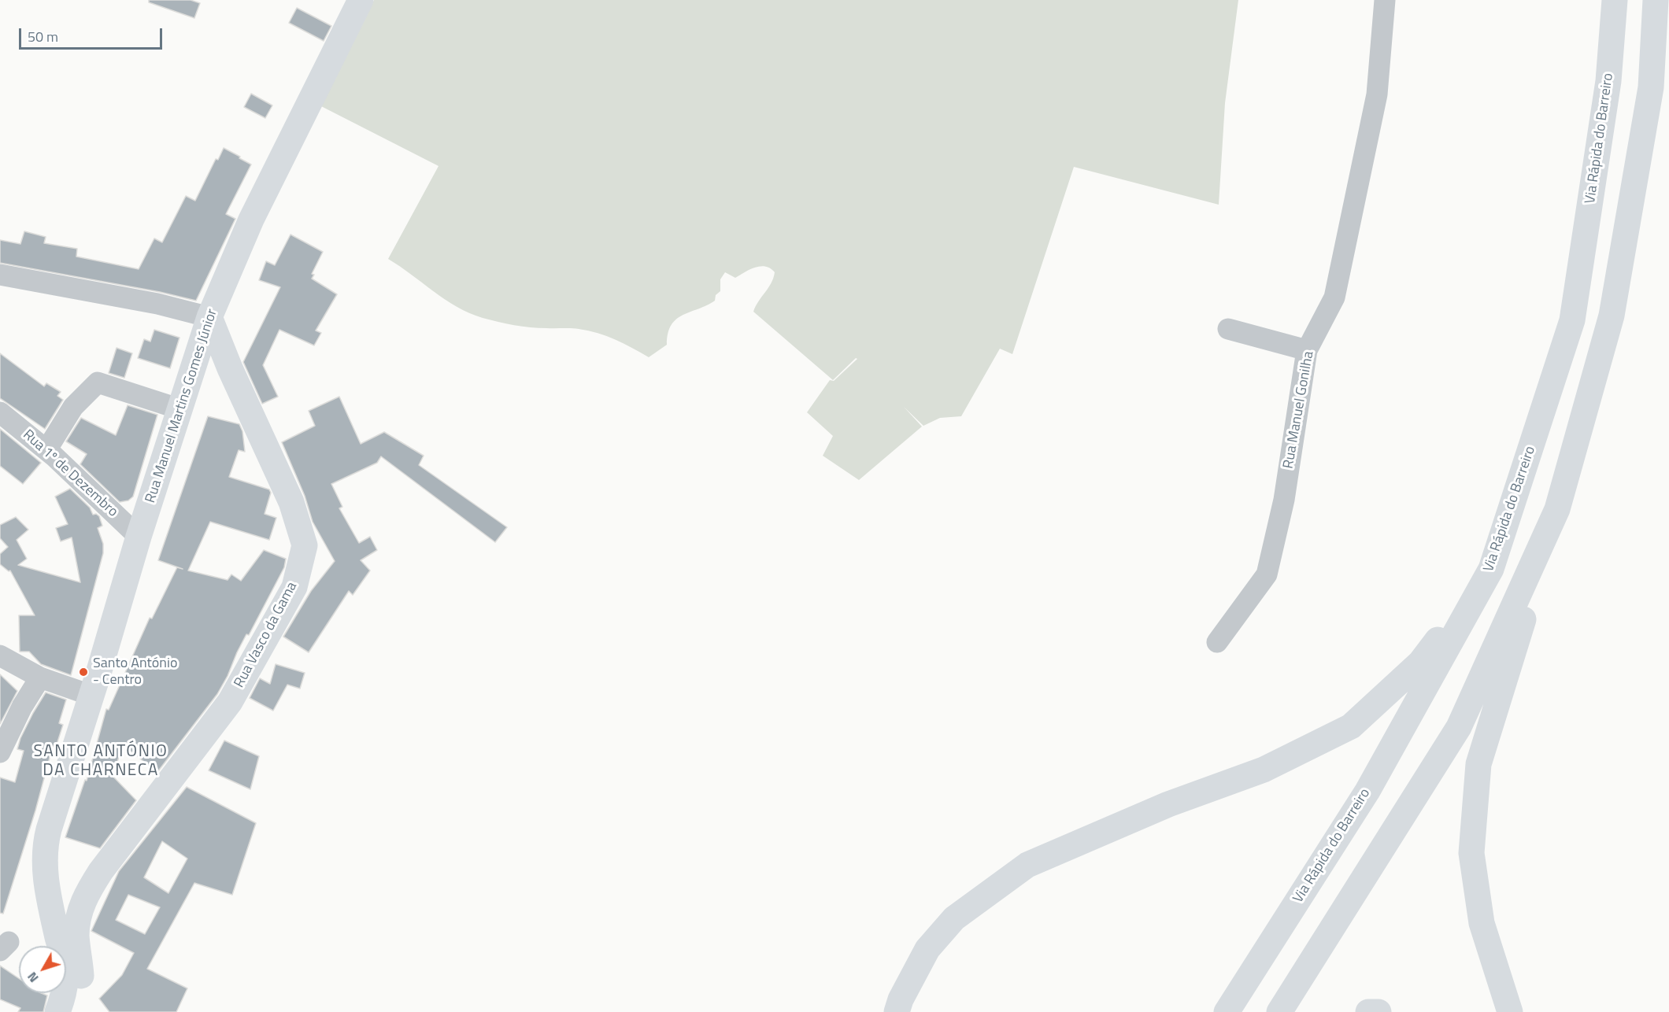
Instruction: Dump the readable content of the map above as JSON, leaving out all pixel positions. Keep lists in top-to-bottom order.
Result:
{
  "streets": {
    "main road": ["Via Rápida do Barreiro", "Rua Manuel Martins Gomes Júnior", "Rua Vasco da Gama"],
    "street": ["Rua Manuel Gonilha", "Rua 1º de Dezembro"]
  },
  "crossings": [
    ["Rua Manuel Martins Gomes Júnior", "Rua 1º de Dezembro"],
    ["Rua Manuel Martins Gomes Júnior", "Rua Vasco da Gama"]
  ],
  "districts": ["SANTO ANTÓNIO DA CHARNECA"],
  "places": ["Santo António - Centro"],
  "scale_bar": "50 m",
  "north": "bottom left"
}
